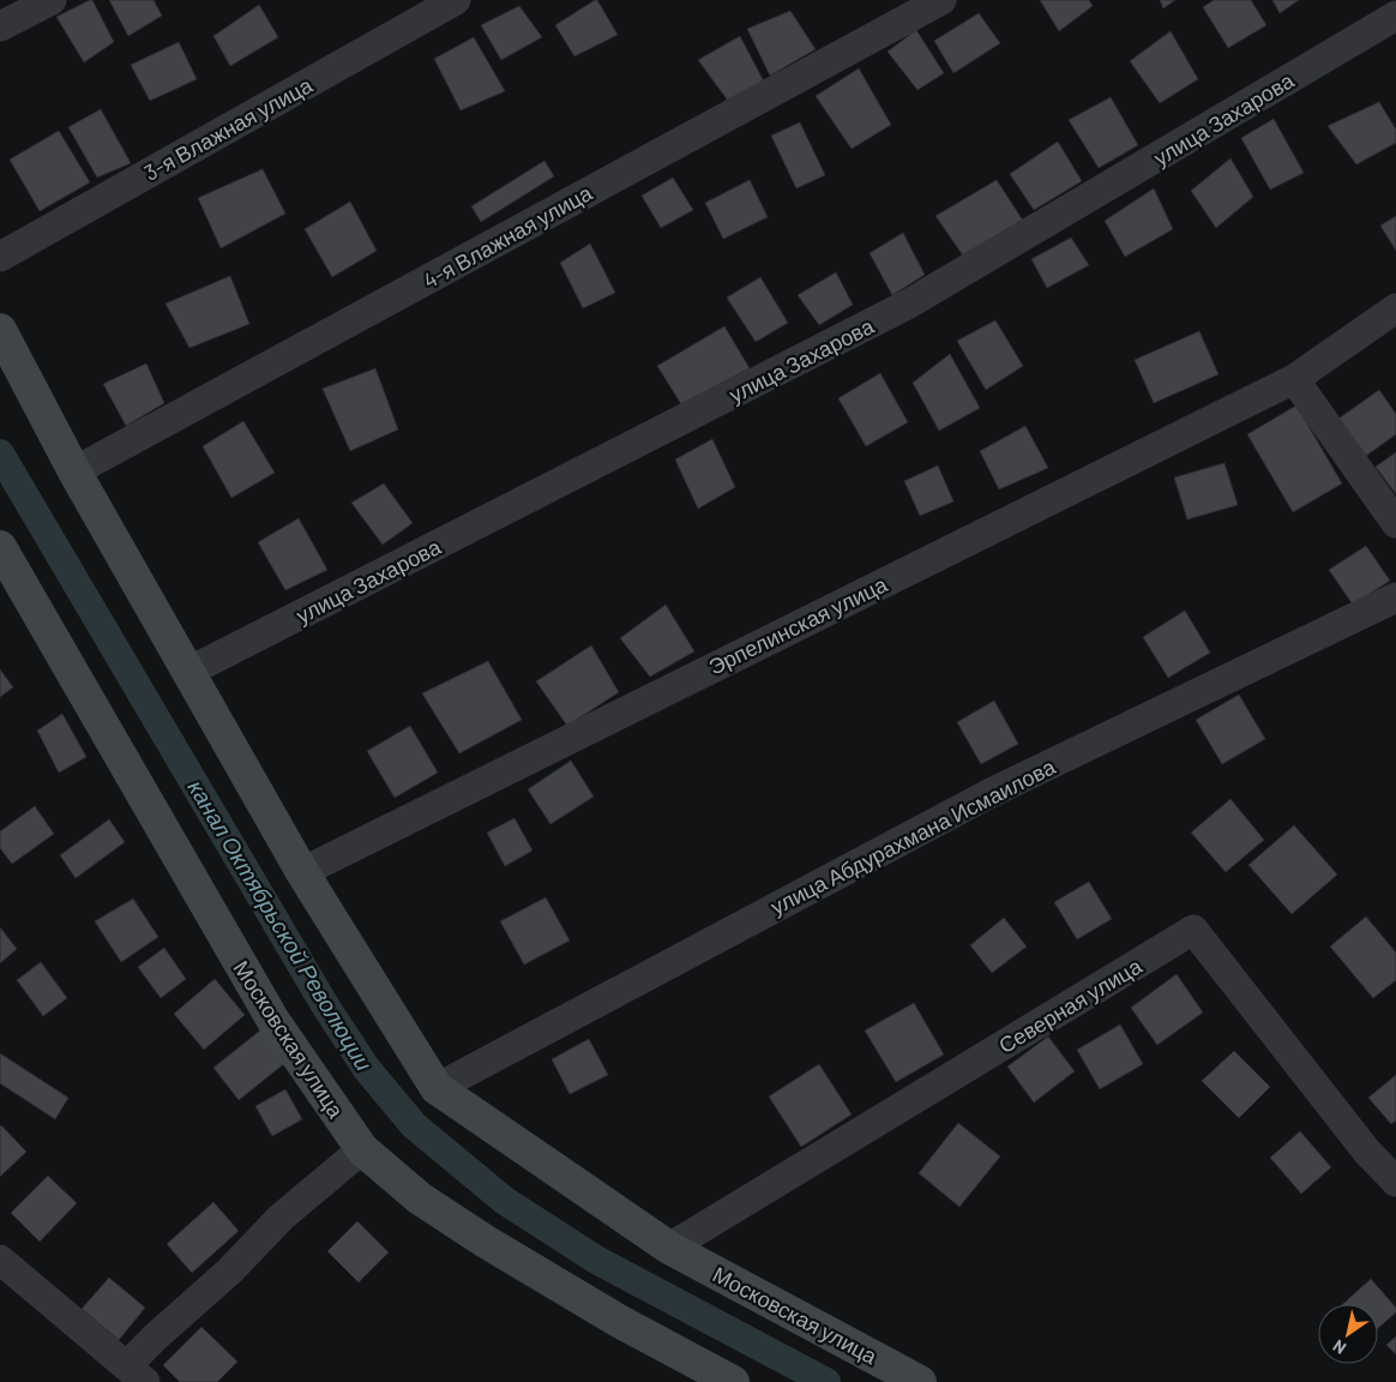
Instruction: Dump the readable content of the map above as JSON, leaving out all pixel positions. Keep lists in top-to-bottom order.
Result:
{
  "streets": {
    "main road": ["Московская улица"],
    "street": [
      "улица Захарова",
      "3-я Влажная улица",
      "4-я Влажная улица",
      "Эрпелинская улица",
      "улица Абдурахмана Исмаилова",
      "Северная улица"
    ]
  },
  "crossings": [
    ["улица Абдурахмана Исмаилова", "Московская улица"],
    ["Северная улица", "Московская улица"]
  ],
  "water": ["канал Октябрьской Революции"],
  "north": "bottom left"
}
